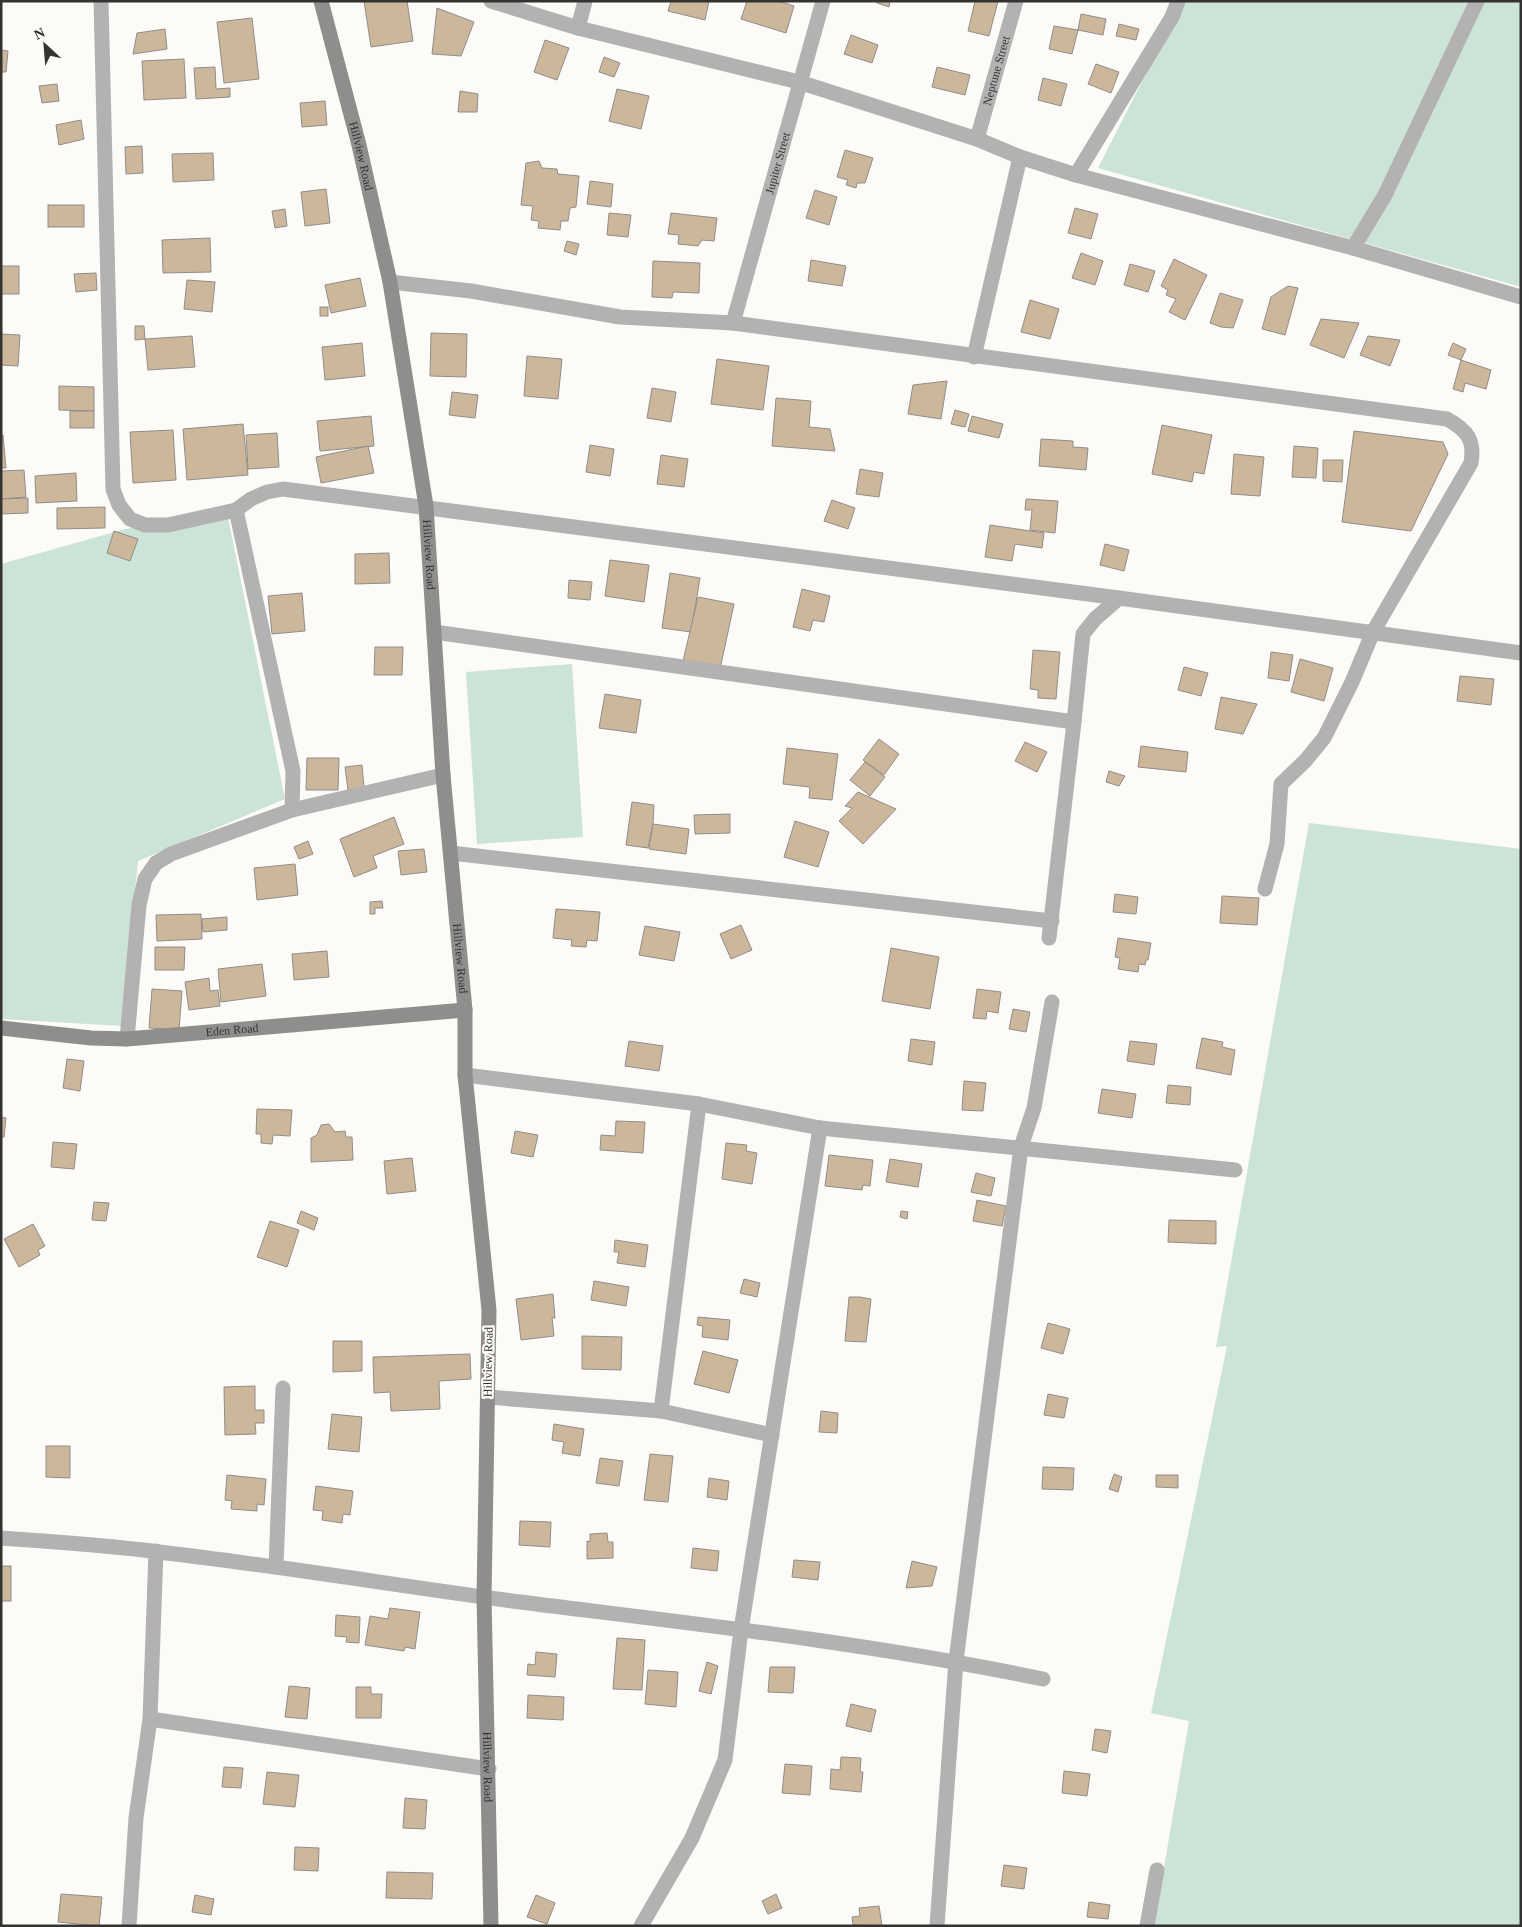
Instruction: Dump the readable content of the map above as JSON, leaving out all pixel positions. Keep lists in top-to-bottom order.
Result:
{
  "streets": {
    "street": [
      "Neptune Street",
      "Hillview Road",
      "Jupiter Street",
      "Eden Road"
    ]
  },
  "crossings": [
    ["Hillview Road", "Eden Road"]
  ],
  "north": "top left"
}
